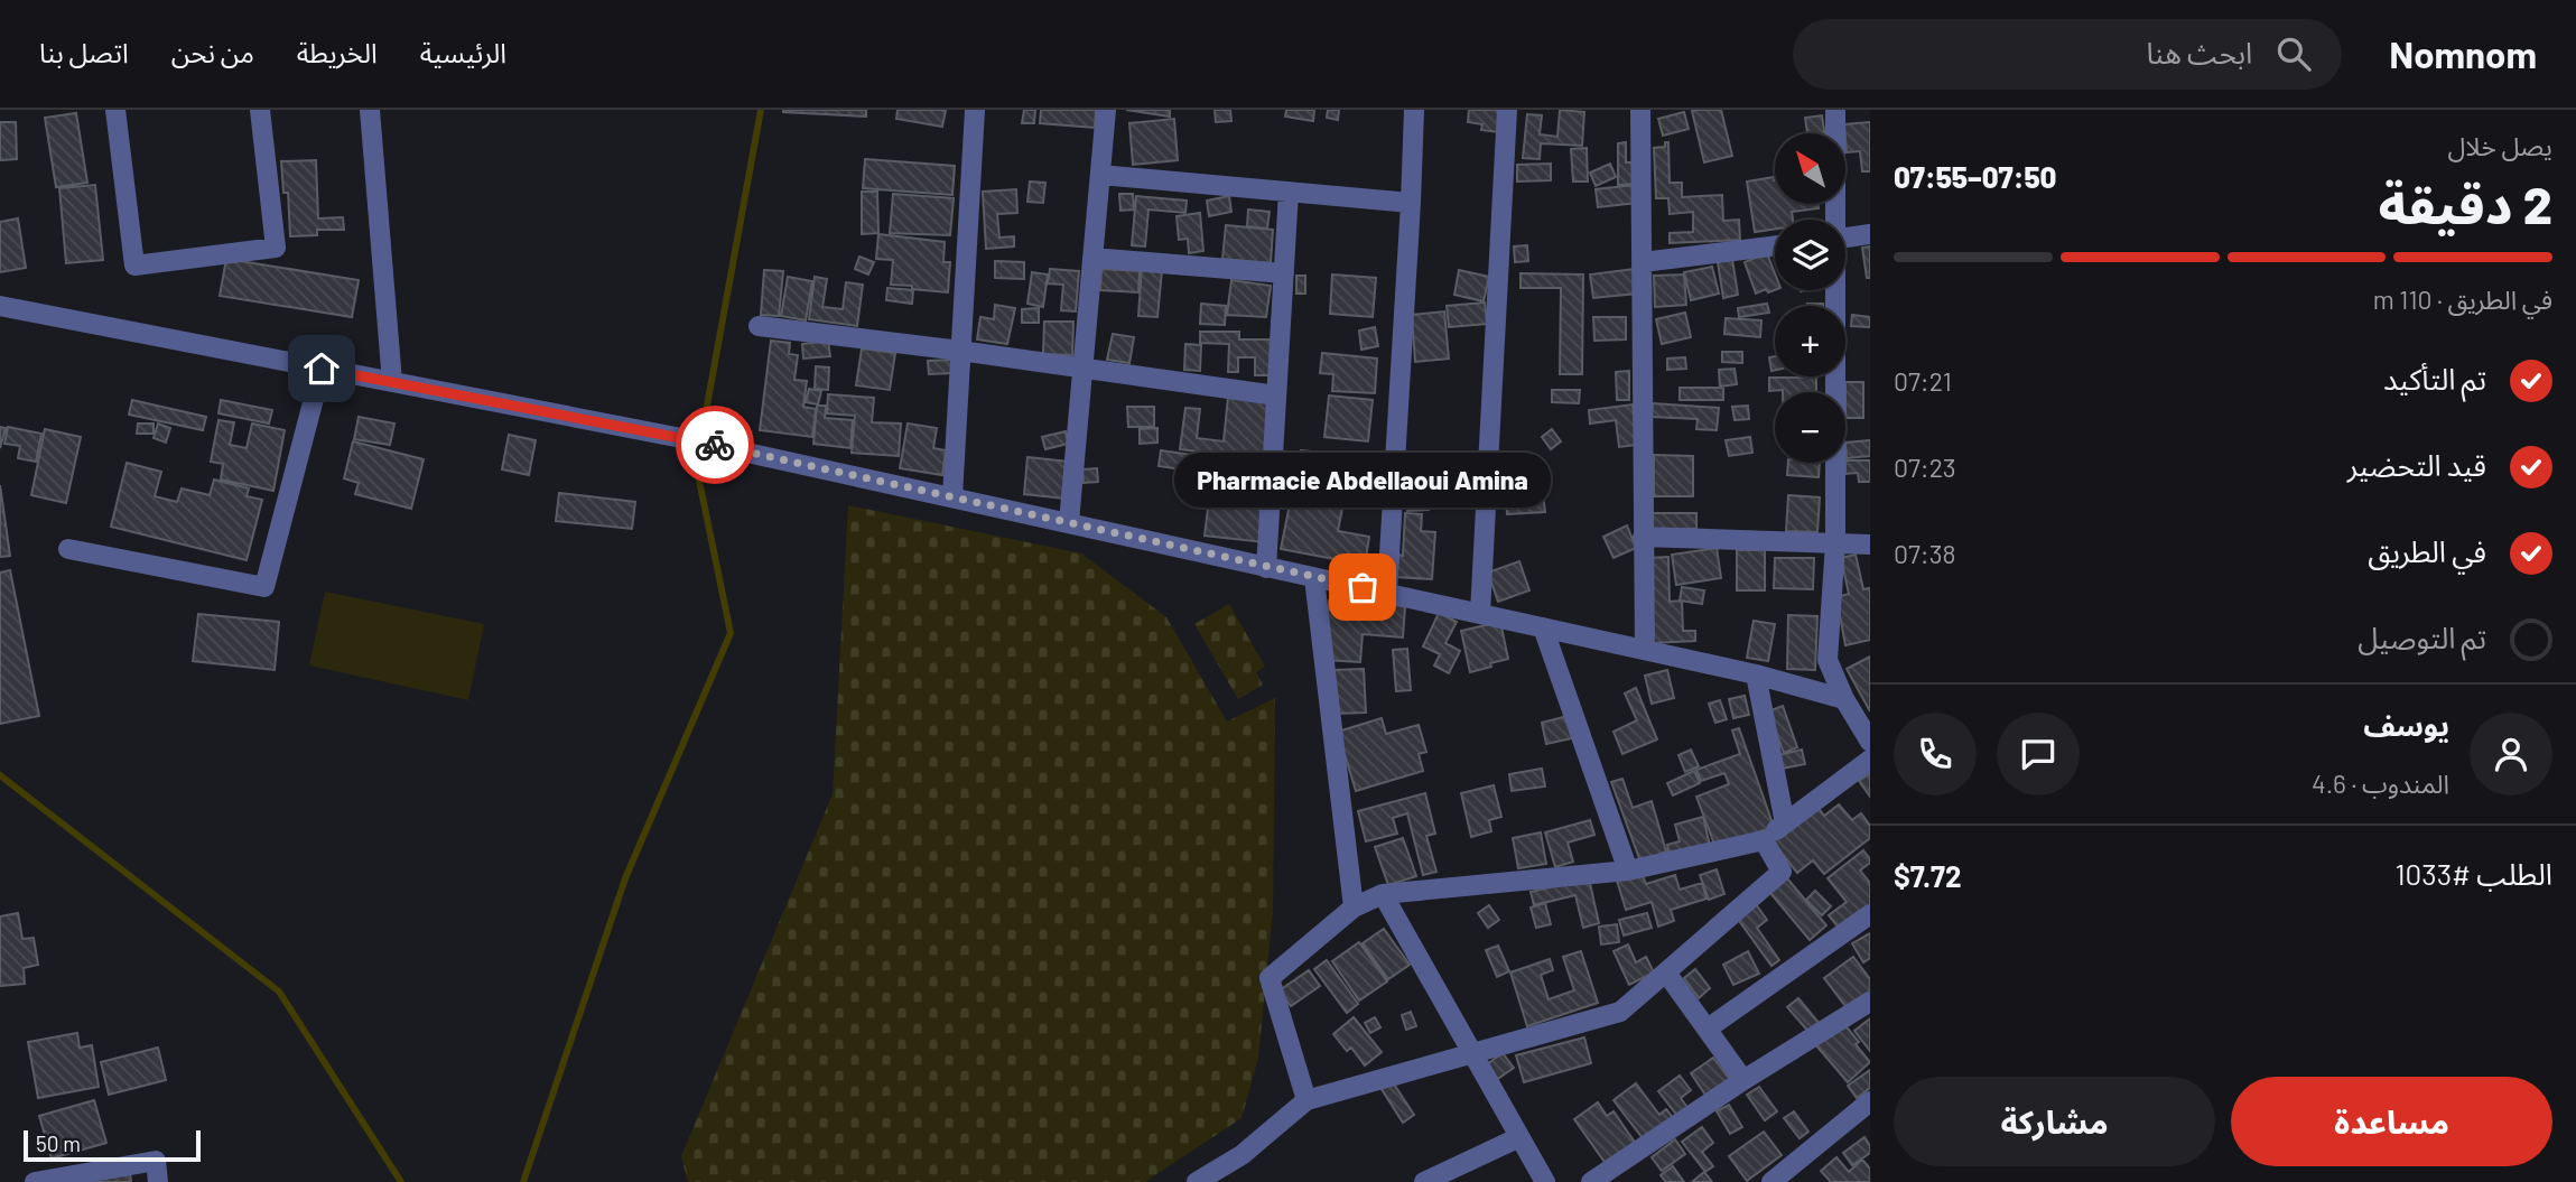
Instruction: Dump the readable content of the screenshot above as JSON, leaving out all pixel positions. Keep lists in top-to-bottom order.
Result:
{
  "places": ["Pharmacie Abdellaoui Amina"],
  "scale_bar": "50 m",
  "north": "top left",
  "page": {
    "header": "Nomnom",
    "search": "ابحث هنا",
    "nav": [
      "الرئيسية",
      "الخريطة",
      "من نحن",
      "اتصل بنا"
    ],
    "heading": ["2 دقيقة", "يصل خلال", "07:50–07:55"],
    "panel": [
      "يوسف",
      "المندوب · 4.6",
      "الطلب #1033",
      "$7.72"
    ],
    "map_buttons": ["+", "−"],
    "bar": "في الطريق · 110 m",
    "list": [
      ["تم التأكيد", "07:21"],
      ["قيد التحضير", "07:23"],
      ["في الطريق", "07:38"],
      "تم التوصيل"
    ],
    "bubble": "Pharmacie Abdellaoui Amina",
    "buttons": ["مساعدة", "مشاركة"],
    "scale": "50 m"
  }
}
